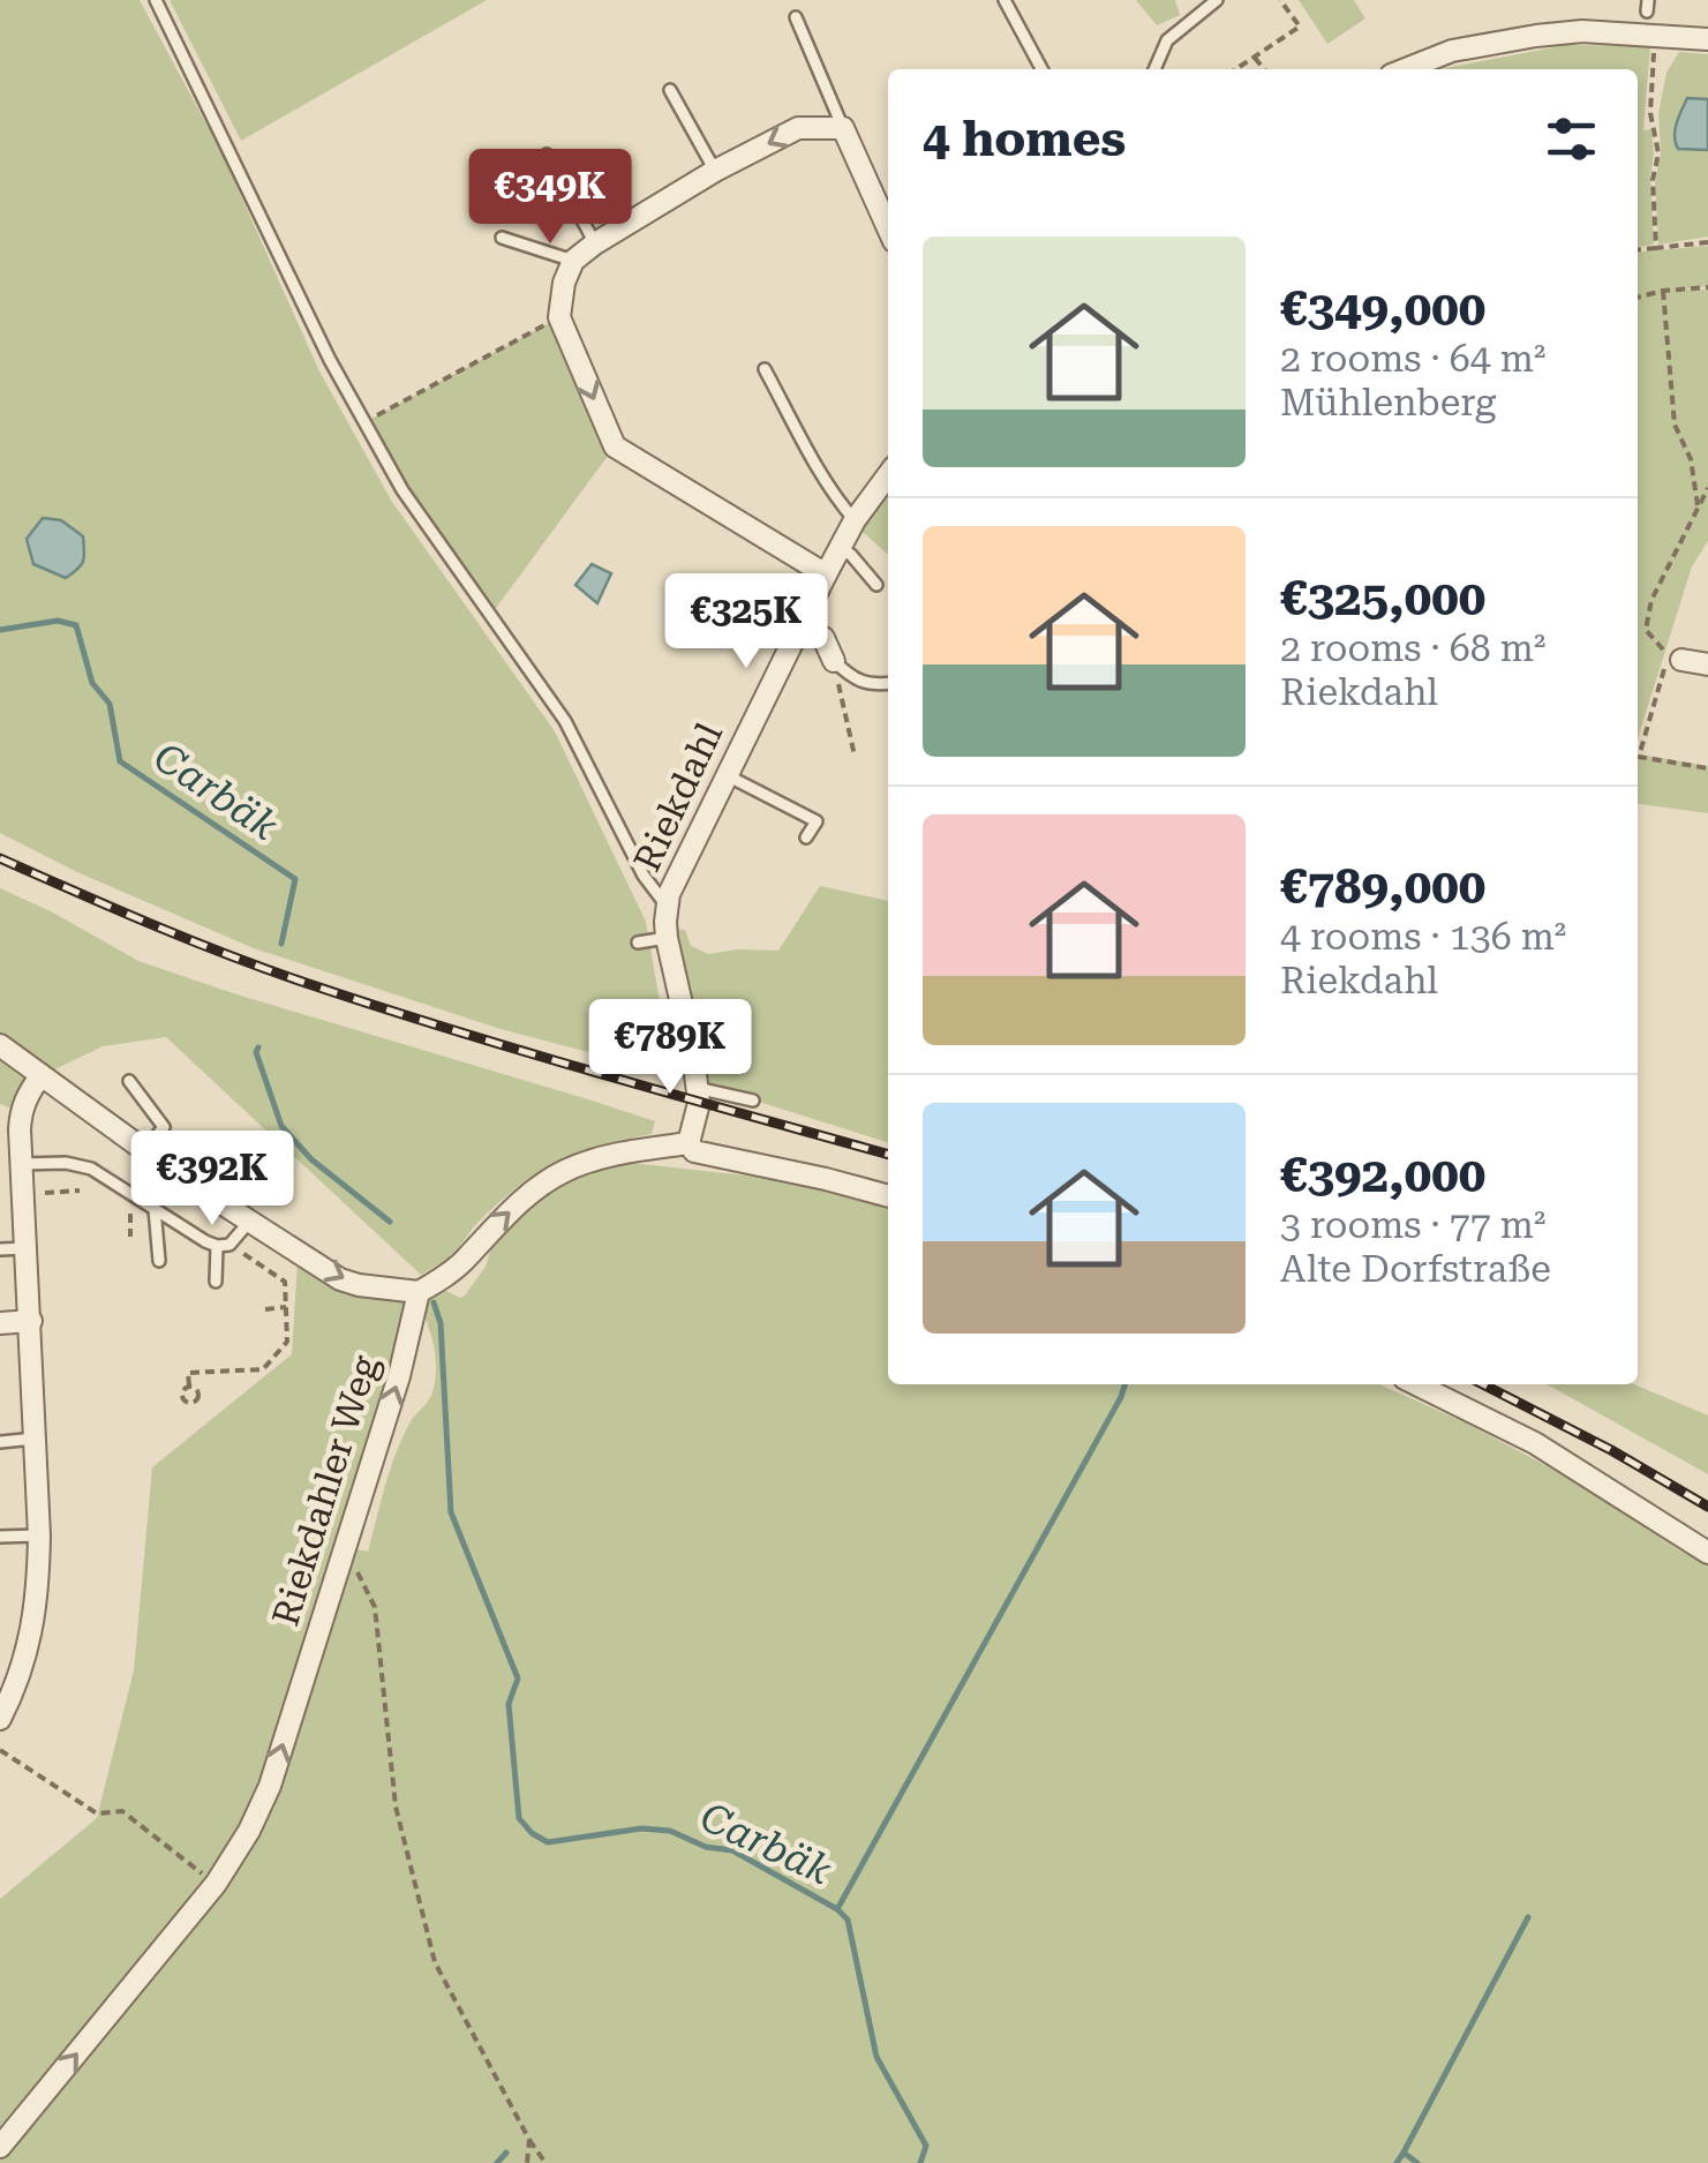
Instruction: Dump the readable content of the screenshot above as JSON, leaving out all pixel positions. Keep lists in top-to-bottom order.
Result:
{
  "streets": {
    "street": ["Riekdahl", "Riekdahler Weg"]
  },
  "one_way": ["Riekdahler Weg"],
  "water": ["Carbäk"],
  "page": {
    "heading": "4 homes",
    "price": [
      "€349K",
      "€325K",
      "€789K",
      "€392K"
    ],
    "list": [
      {
        "name": "€349,000",
        "note": "2 rooms · 64 m² · Mühlenberg"
      },
      {
        "name": "€325,000",
        "note": "2 rooms · 68 m² · Riekdahl"
      },
      {
        "name": "€789,000",
        "note": "4 rooms · 136 m² · Riekdahl"
      },
      {
        "name": "€392,000",
        "note": "3 rooms · 77 m² · Alte Dorfstraße"
      }
    ]
  }
}
